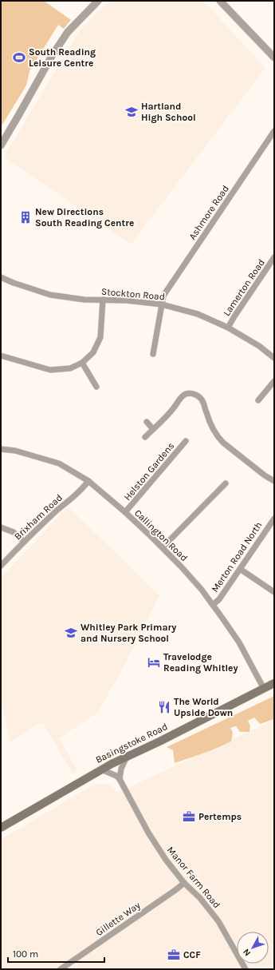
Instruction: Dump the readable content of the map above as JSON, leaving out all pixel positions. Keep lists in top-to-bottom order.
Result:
{
  "streets": {
    "main road": ["Basingstoke Road"],
    "street": [
      "Ashmore Road",
      "Lamerton Road",
      "Stockton Road",
      "Helston Gardens",
      "Brixham Road",
      "Callington Road",
      "Merton Road North",
      "Manor Farm Road",
      "Gillette Way"
    ]
  },
  "crossings": [
    ["Ashmore Road", "Stockton Road"],
    ["Lamerton Road", "Stockton Road"],
    ["Helston Gardens", "Callington Road"],
    ["Brixham Road", "Callington Road"],
    ["Callington Road", "Merton Road North"],
    ["Callington Road", "Basingstoke Road"],
    ["Manor Farm Road", "Gillette Way"]
  ],
  "places": {
    "sports": ["South Reading Leisure Centre"],
    "school or university": ["Hartland High School", "Whitley Park Primary and Nursery School"],
    "building": ["New Directions South Reading Centre"],
    "hotel": ["Travelodge Reading Whitley"],
    "restaurant": ["The World Upside Down"],
    "office": ["Pertemps", "CCF"]
  },
  "scale_bar": "100 m",
  "north": "bottom left"
}
